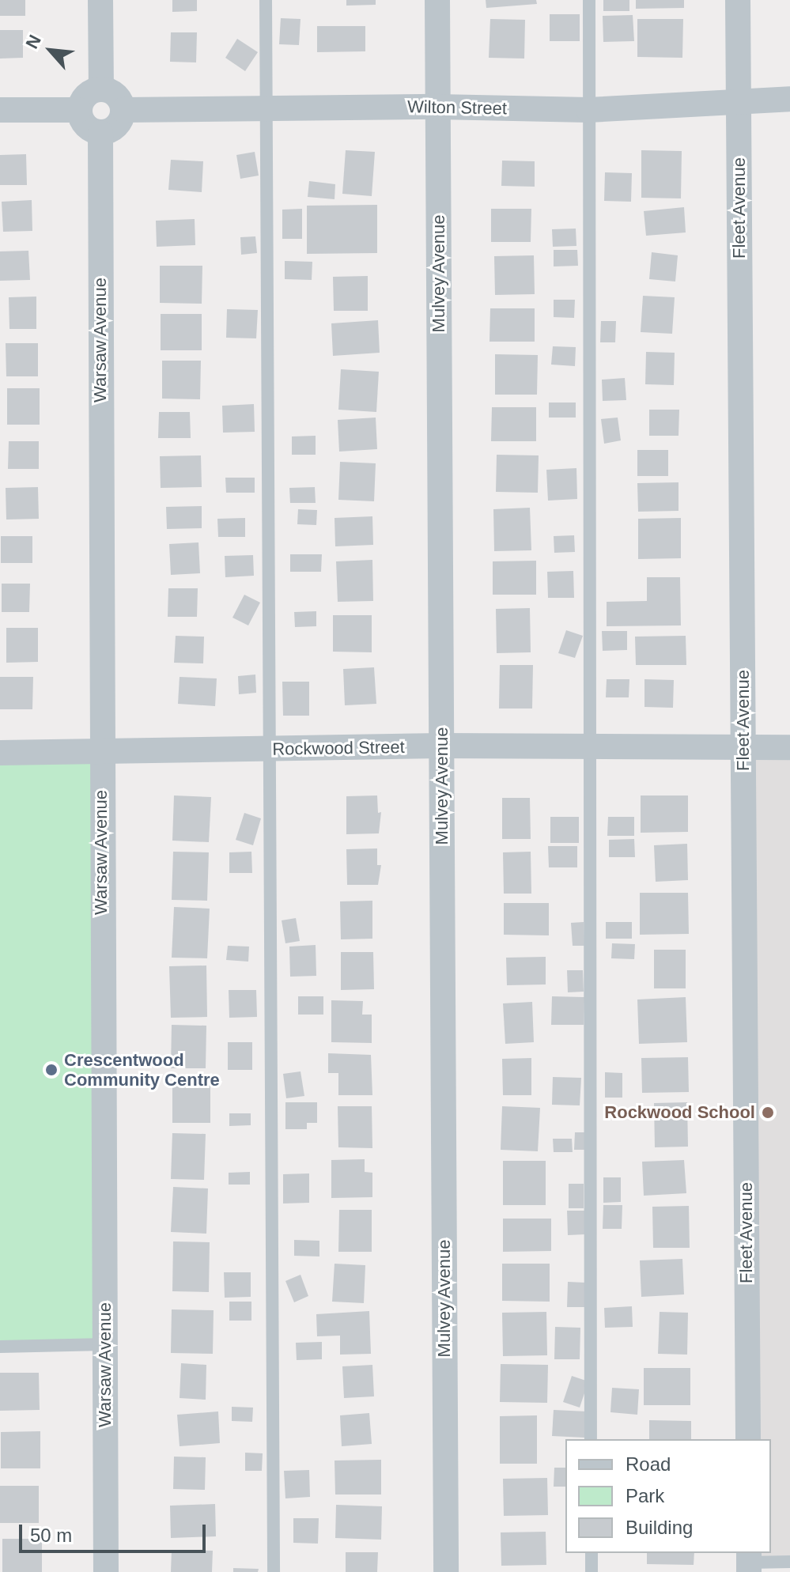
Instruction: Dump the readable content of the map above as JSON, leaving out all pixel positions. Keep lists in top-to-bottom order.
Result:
{
  "streets": {
    "street": [
      "Wilton Street",
      "Fleet Avenue",
      "Mulvey Avenue",
      "Warsaw Avenue",
      "Rockwood Street"
    ]
  },
  "crossings": [
    ["Wilton Street", "Fleet Avenue"],
    ["Wilton Street", "Mulvey Avenue"],
    ["Wilton Street", "Warsaw Avenue"],
    ["Fleet Avenue", "Rockwood Street"],
    ["Mulvey Avenue", "Rockwood Street"],
    ["Warsaw Avenue", "Rockwood Street"]
  ],
  "places": ["Crescentwood Community Centre", "Rockwood School"],
  "legend": ["Road", "Park", "Building"],
  "scale_bar": "50 m",
  "north": "top left"
}
